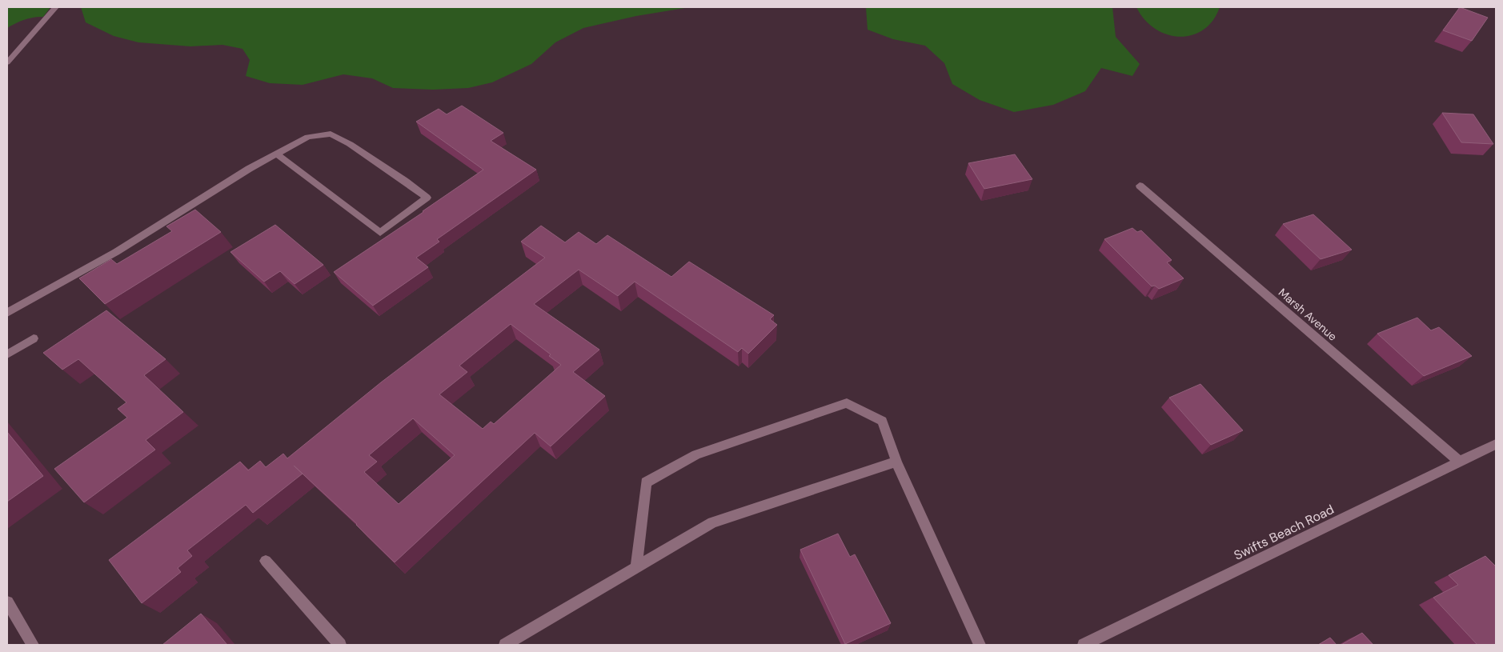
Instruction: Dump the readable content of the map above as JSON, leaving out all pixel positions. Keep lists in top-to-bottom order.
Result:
{
  "streets": {
    "street": ["Marsh Avenue", "Swifts Beach Road"]
  },
  "crossings": [
    ["Marsh Avenue", "Swifts Beach Road"]
  ]
}
